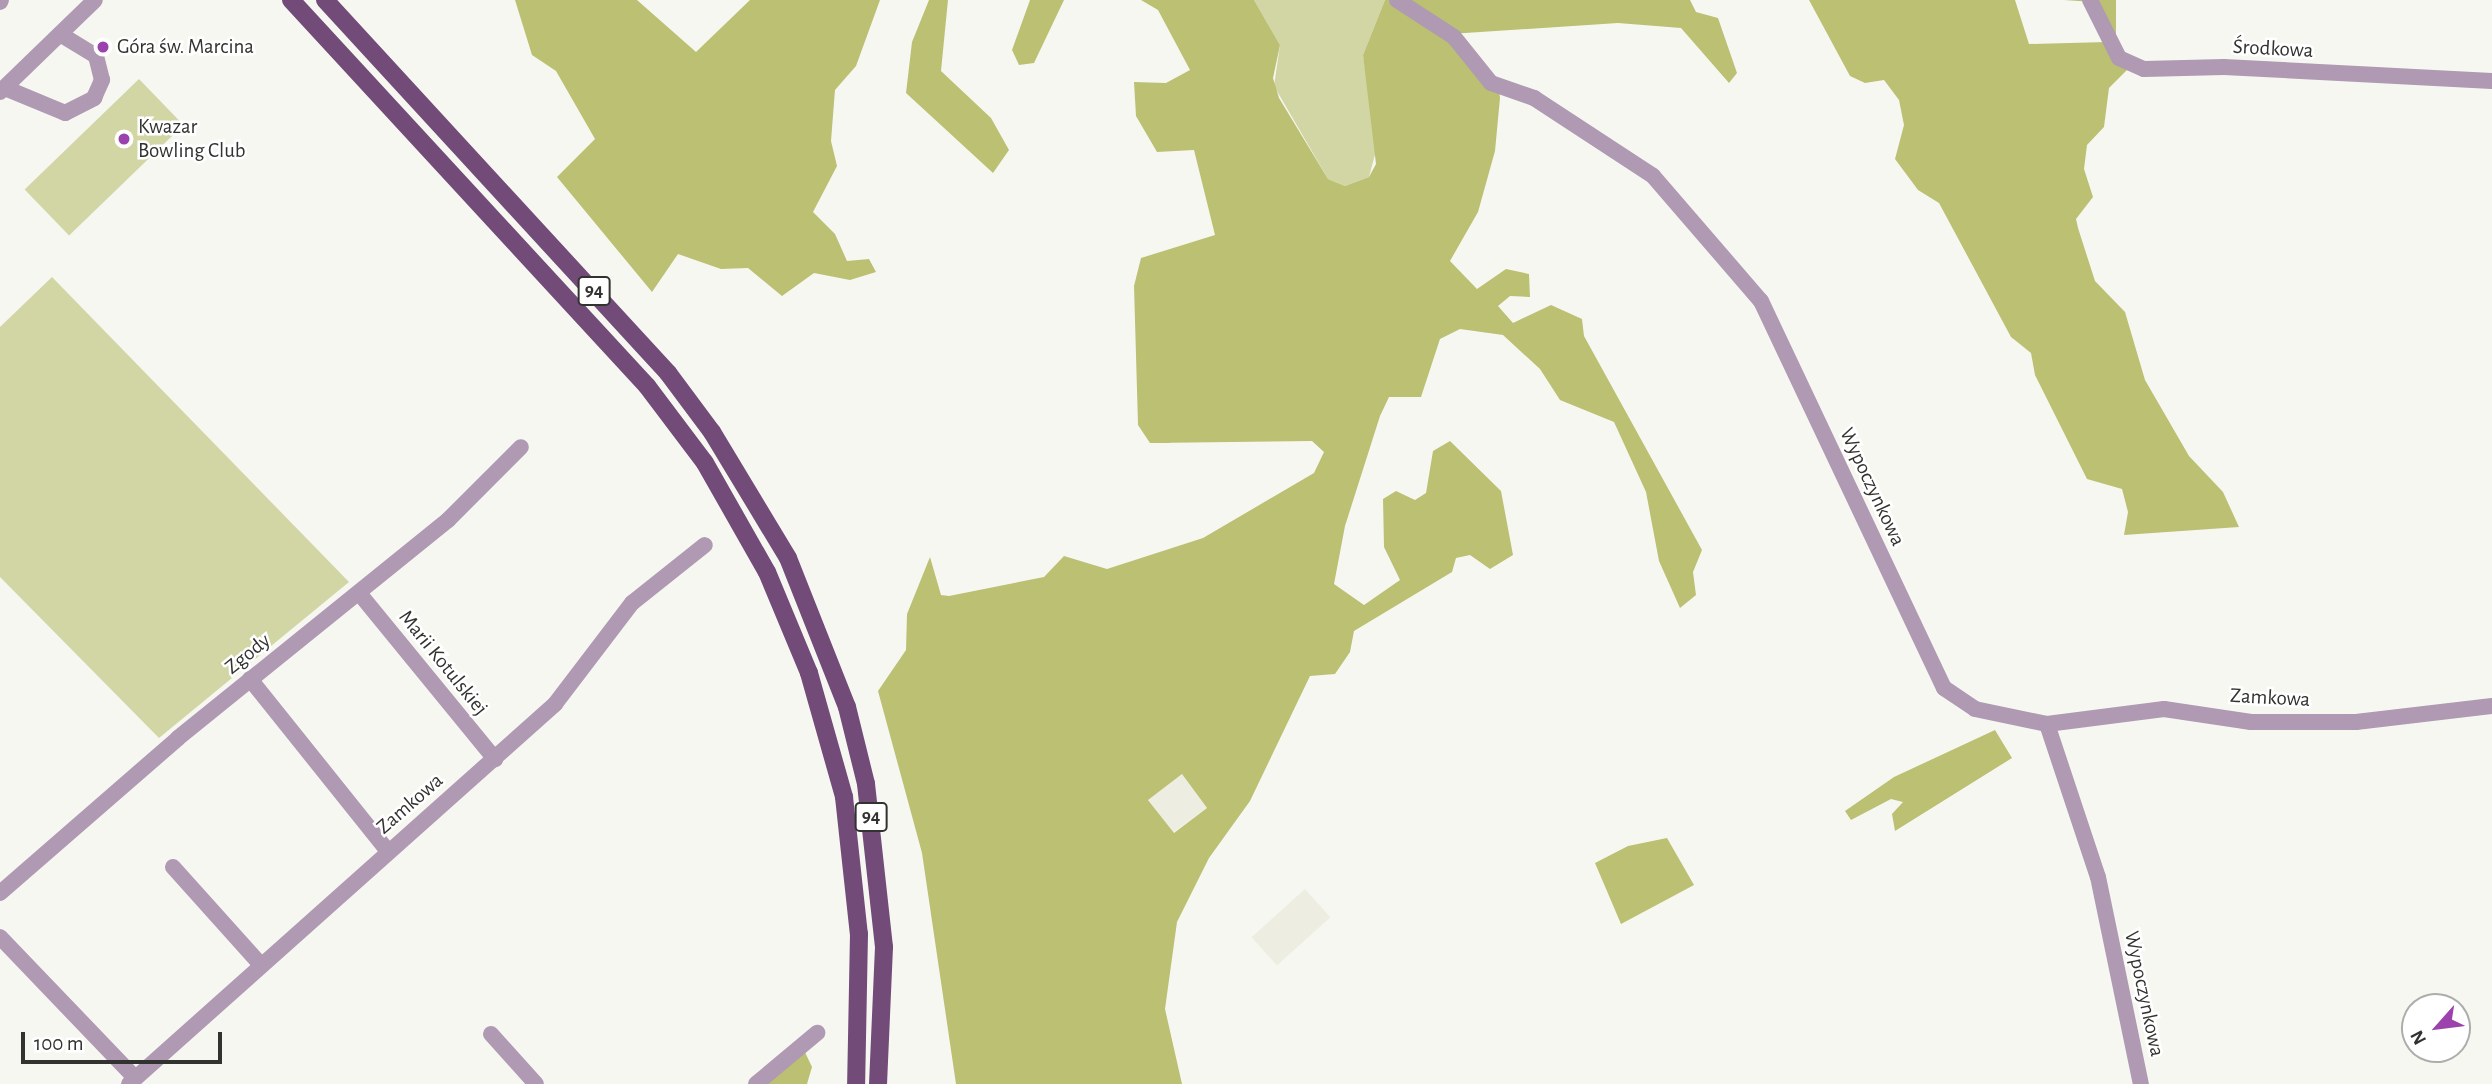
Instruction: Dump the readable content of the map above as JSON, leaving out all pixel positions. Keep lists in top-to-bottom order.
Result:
{
  "streets": {
    "main road": ["94"],
    "street": [
      "Środkowa",
      "Wypoczynkowa",
      "Zgody",
      "Marii Kotulskiej",
      "Zamkowa"
    ]
  },
  "crossings": [
    ["Wypoczynkowa", "Zamkowa"],
    ["Zgody", "Marii Kotulskiej"],
    ["Marii Kotulskiej", "Zamkowa"]
  ],
  "places": ["Góra św. Marcina", "Kwazar Bowling Club"],
  "scale_bar": "100 m",
  "north": "bottom left"
}
